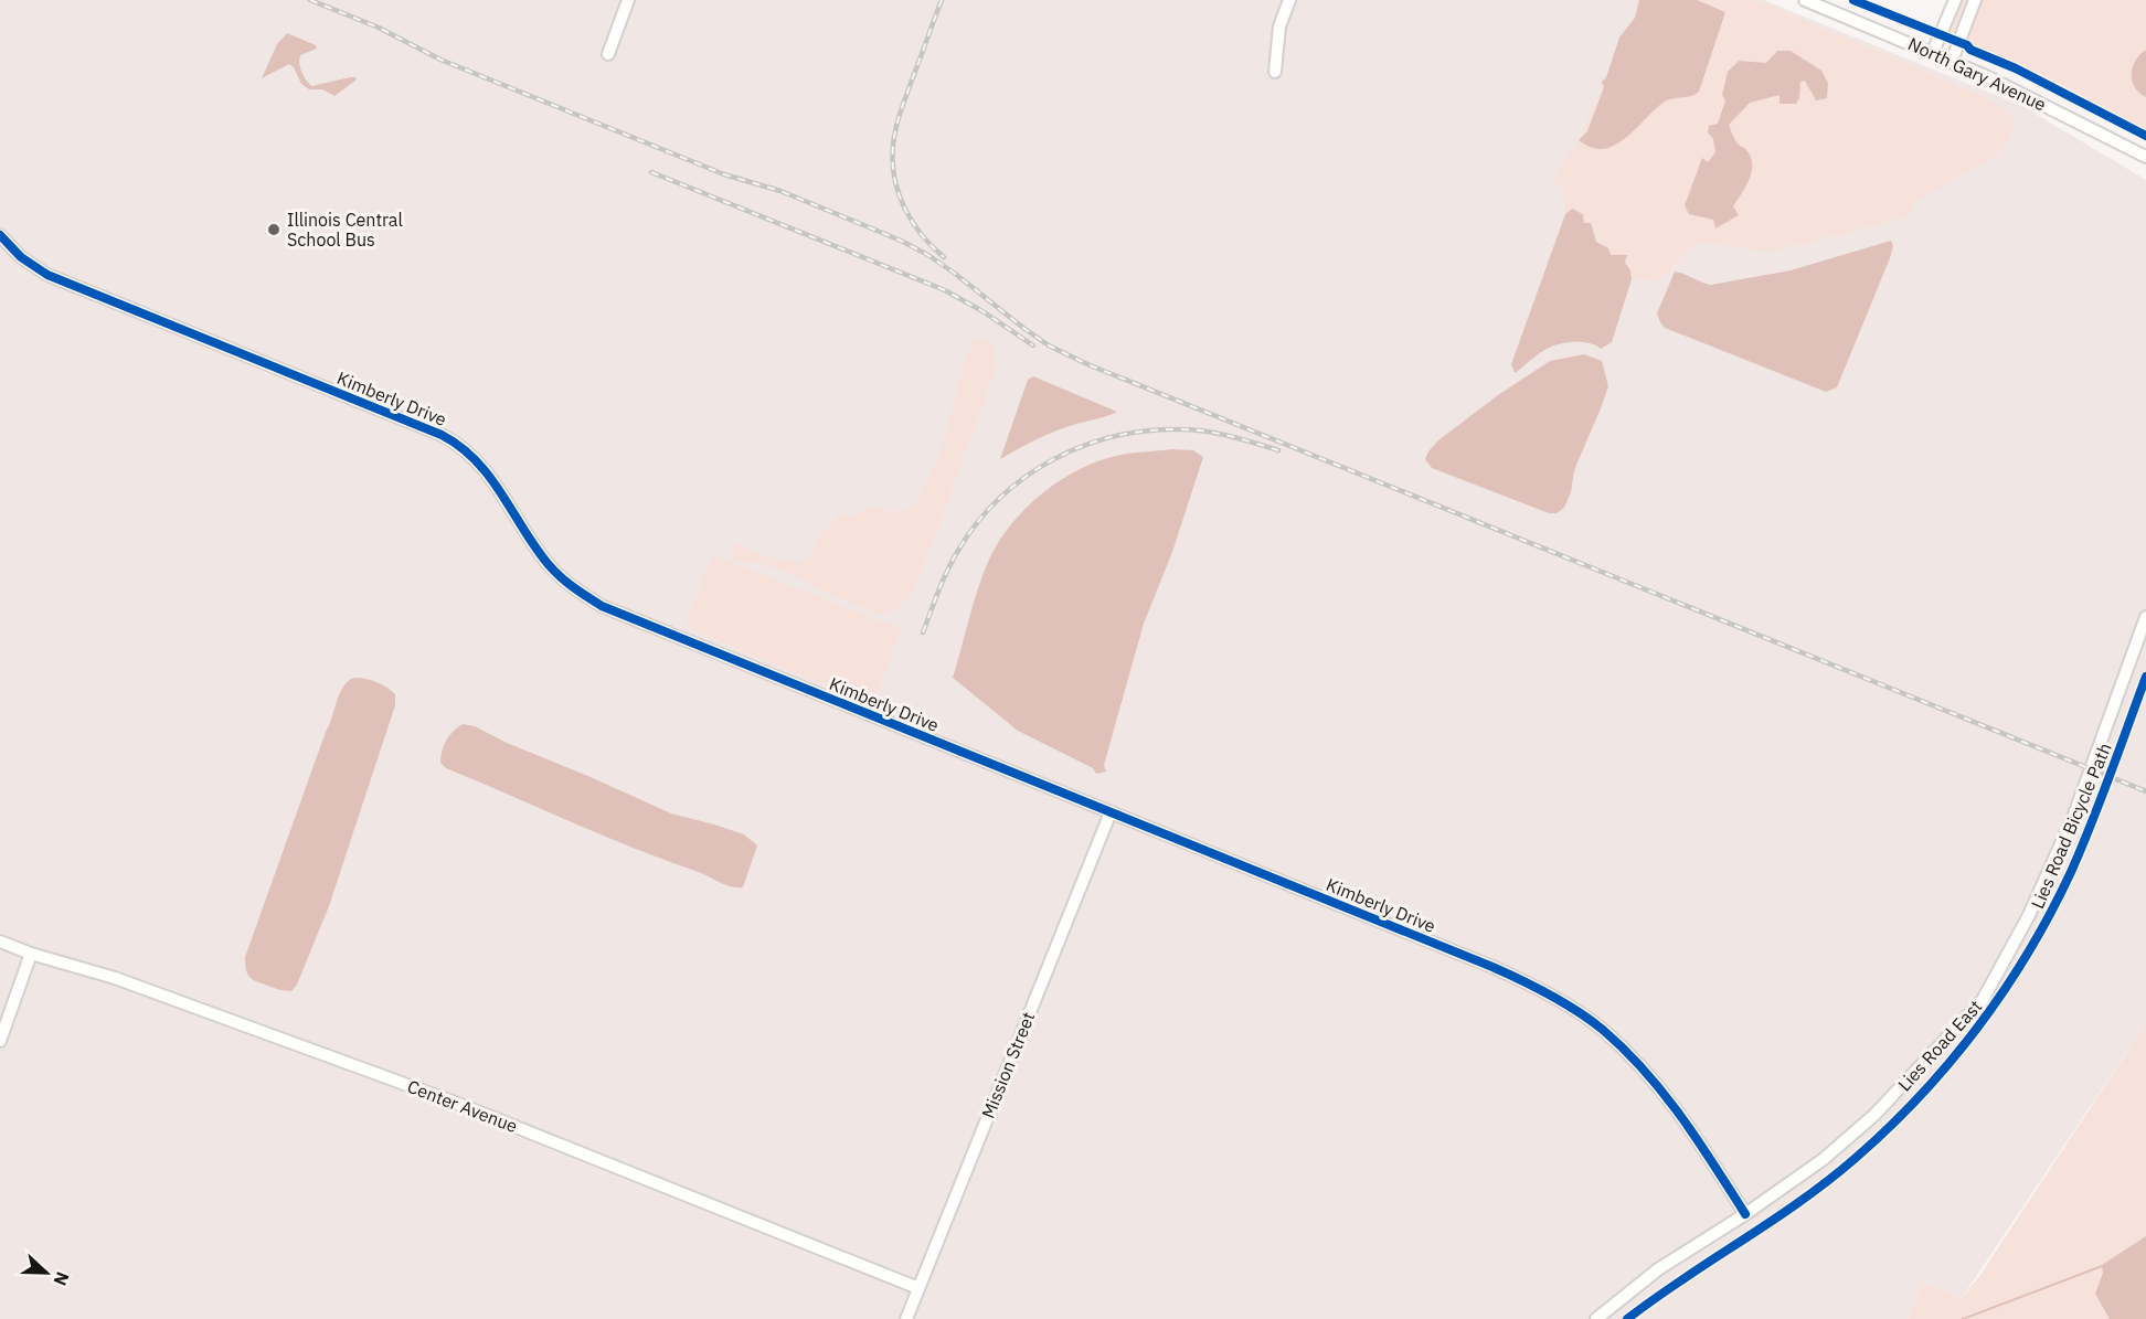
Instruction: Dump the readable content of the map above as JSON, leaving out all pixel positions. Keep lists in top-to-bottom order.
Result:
{
  "streets": {
    "street": [
      "North Gary Avenue",
      "Kimberly Drive",
      "Lies Road East",
      "Mission Street",
      "Center Avenue"
    ],
    "cycle path": ["Lies Road Bicycle Path"]
  },
  "crossings": [
    ["Kimberly Drive", "Lies Road East"],
    ["Kimberly Drive", "Mission Street"],
    ["Mission Street", "Center Avenue"]
  ],
  "places": ["Illinois Central School Bus"],
  "north": "right"
}
